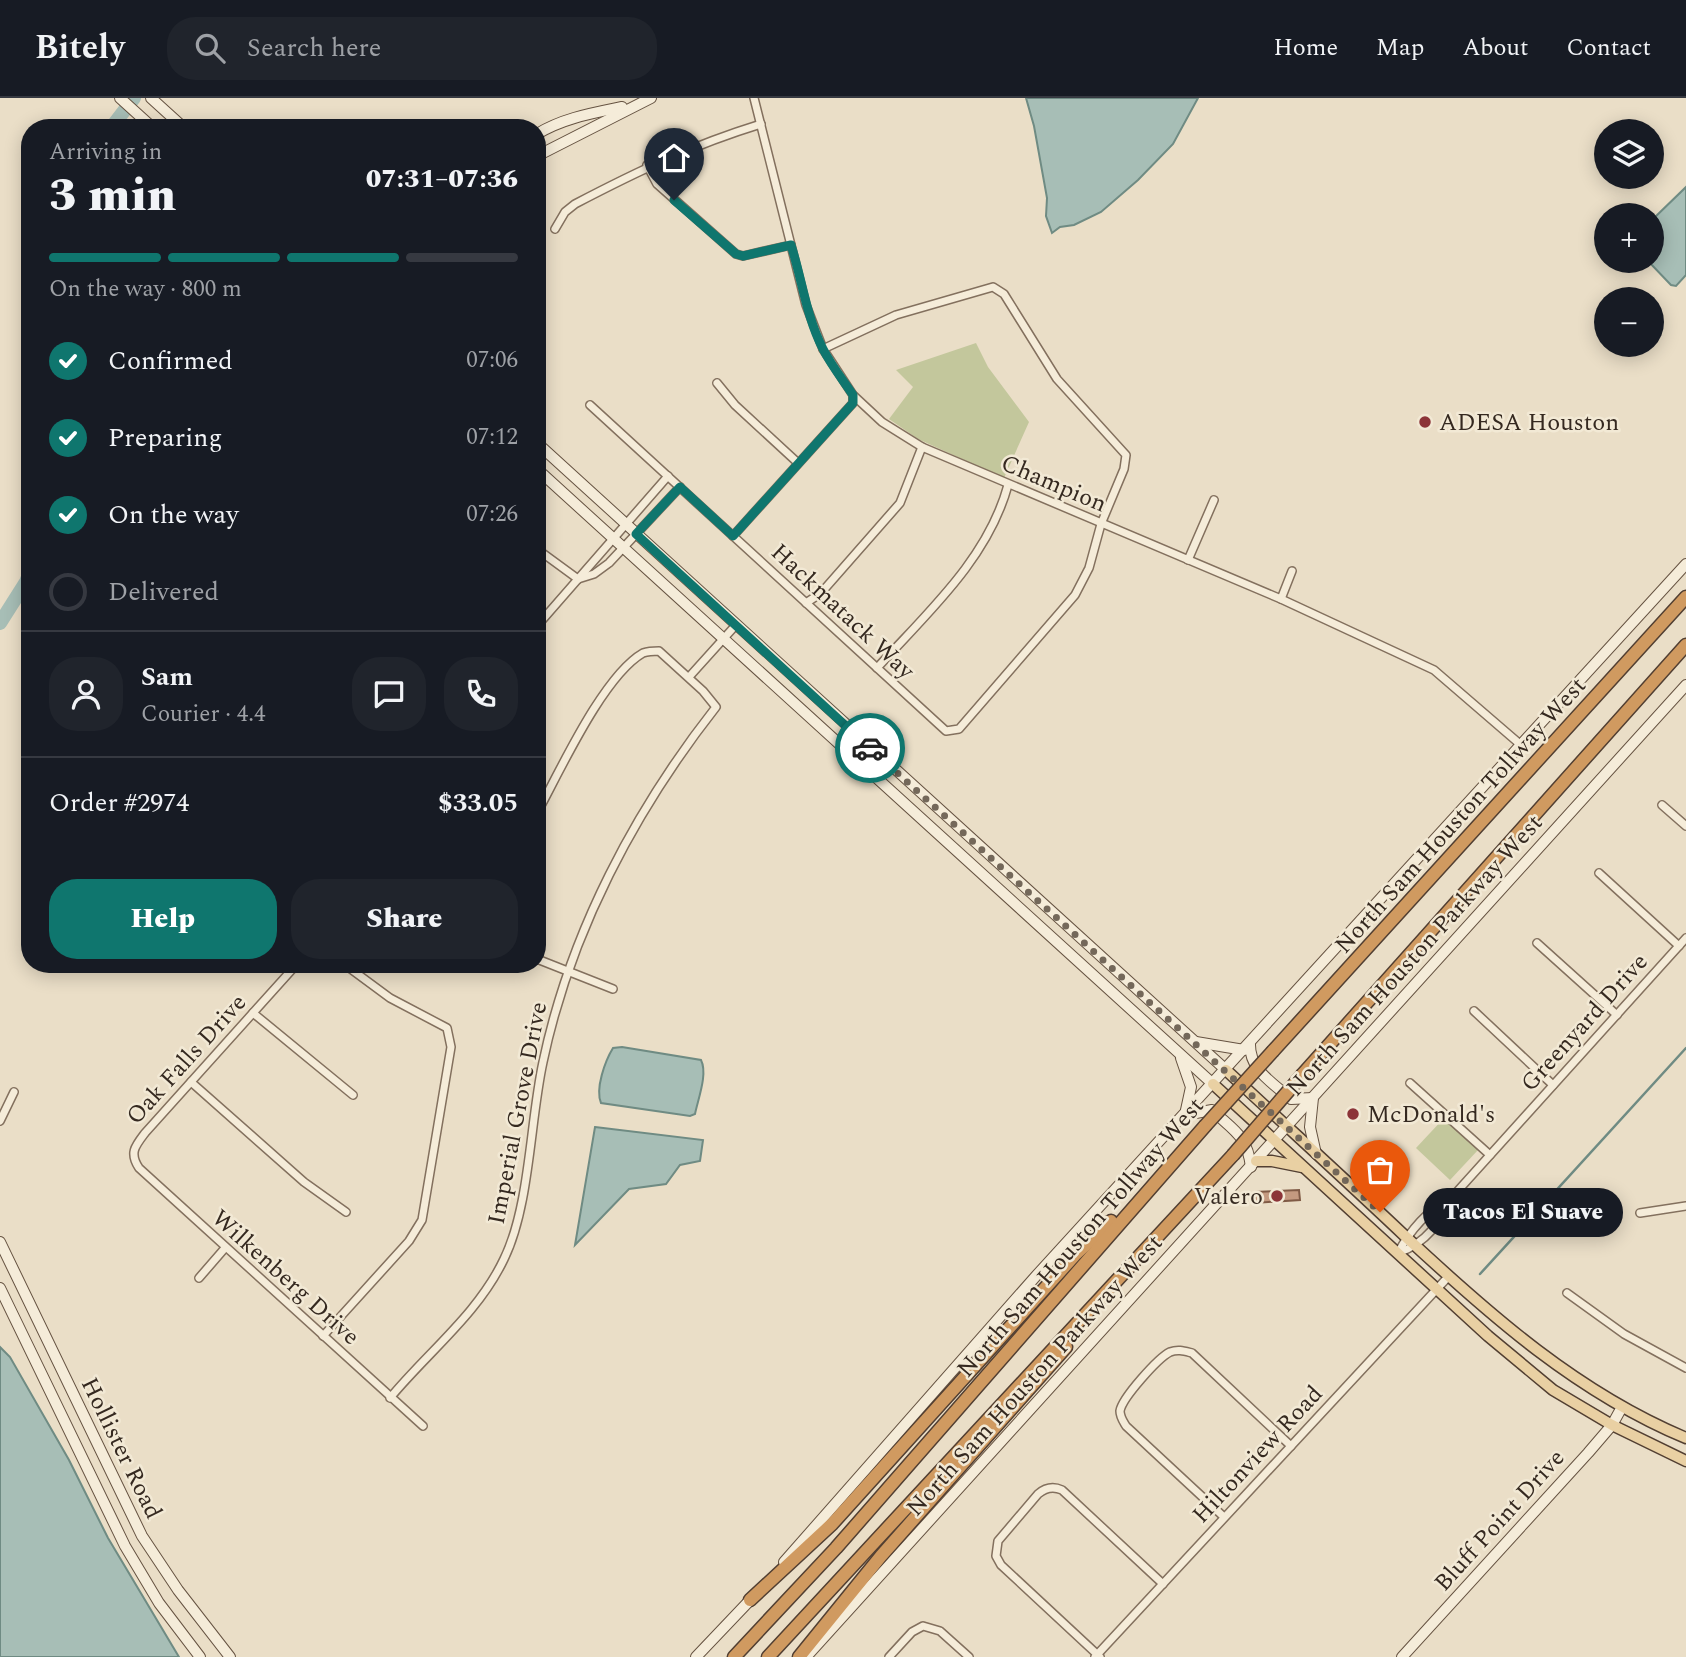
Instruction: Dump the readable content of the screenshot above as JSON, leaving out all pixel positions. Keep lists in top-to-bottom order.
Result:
{
  "streets": {
    "highway": ["North Sam Houston Tollway West"],
    "main road": ["North Sam Houston Parkway West", "Hollister Road", "Bluff Point Drive"],
    "street": [
      "Champion",
      "Hackmatack Way",
      "Greenyard Drive",
      "Oak Falls Drive",
      "Imperial Grove Drive",
      "Wilkenberg Drive",
      "Hiltonview Road"
    ]
  },
  "crossings": [
    ["Champion", "Hackmatack Way"],
    ["Oak Falls Drive", "Wilkenberg Drive"],
    ["Imperial Grove Drive", "Wilkenberg Drive"]
  ],
  "places": [
    "ADESA Houston",
    "McDonald's",
    "Valero",
    "Tacos El Suave"
  ],
  "page": {
    "header": "Bitely",
    "search": "Search here",
    "nav": [
      "Home",
      "Map",
      "About",
      "Contact"
    ],
    "map_buttons": ["+", "−"],
    "heading": ["3 min", "Arriving in", "07:31–07:36"],
    "panel": [
      "Sam",
      "Courier · 4.4",
      "Order #2974",
      "$33.05"
    ],
    "bar": "On the way · 800 m",
    "list": [
      ["Confirmed", "07:06"],
      ["Preparing", "07:12"],
      ["On the way", "07:26"],
      "Delivered"
    ],
    "buttons": ["Help", "Share"],
    "bubble": "Tacos El Suave"
  }
}
